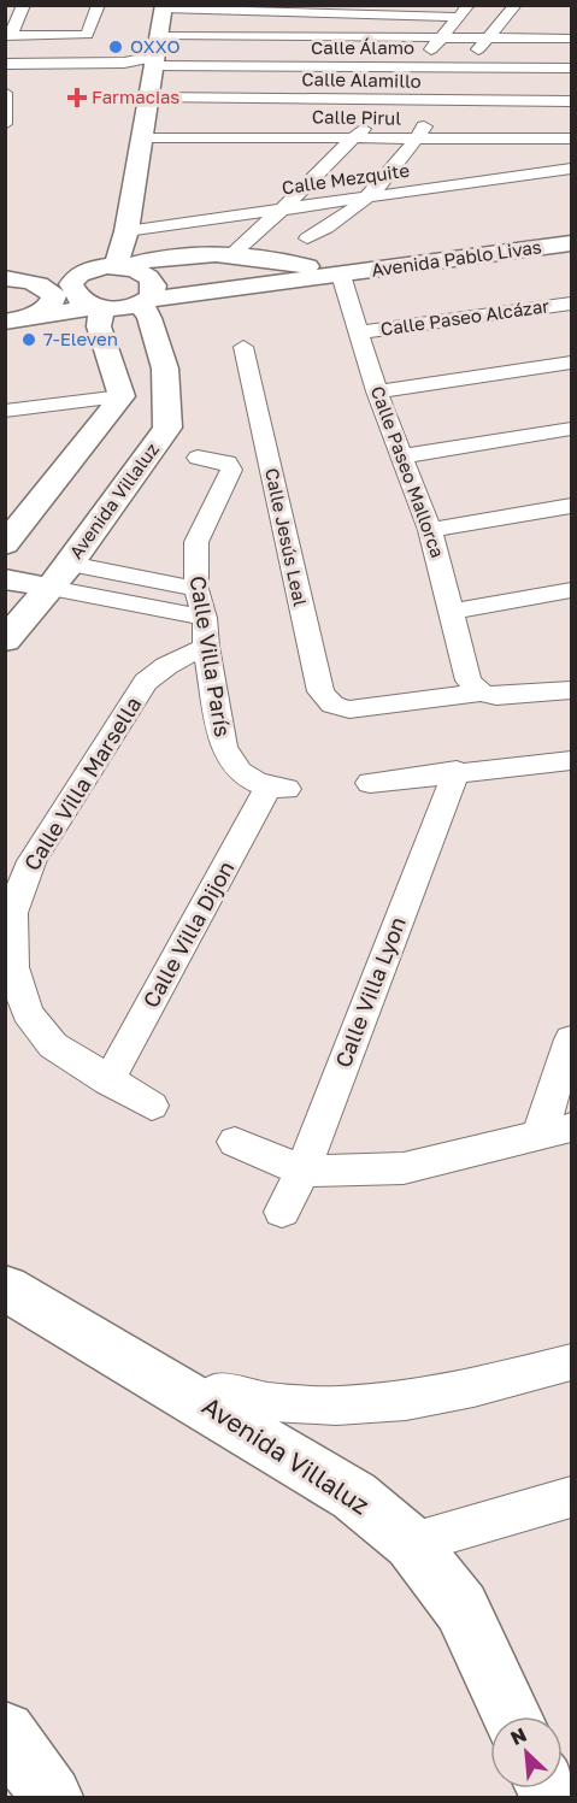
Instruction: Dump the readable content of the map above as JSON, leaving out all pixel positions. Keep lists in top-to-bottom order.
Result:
{
  "streets": {
    "street": [
      "Calle Álamo",
      "Calle Alamillo",
      "Calle Pirul",
      "Calle Mezquite",
      "Avenida Pablo Livas",
      "Calle Paseo Alcázar",
      "Calle Paseo Mallorca",
      "Avenida Villaluz",
      "Calle Jesús Leal",
      "Calle Villa París",
      "Calle Villa Marsella",
      "Calle Villa Dijon",
      "Calle Villa Lyon"
    ]
  },
  "crossings": [
    ["Avenida Pablo Livas", "Calle Paseo Mallorca"],
    ["Avenida Pablo Livas", "Avenida Villaluz"],
    ["Calle Paseo Alcázar", "Calle Paseo Mallorca"],
    ["Calle Paseo Mallorca", "Calle Jesús Leal"],
    ["Calle Villa París", "Calle Villa Marsella"],
    ["Calle Villa París", "Calle Villa Dijon"],
    ["Calle Villa Marsella", "Calle Villa Dijon"]
  ],
  "places": {
    "other": ["OXXO", "7-Eleven"],
    "health": ["Farmacias"]
  },
  "north": "top left"
}
